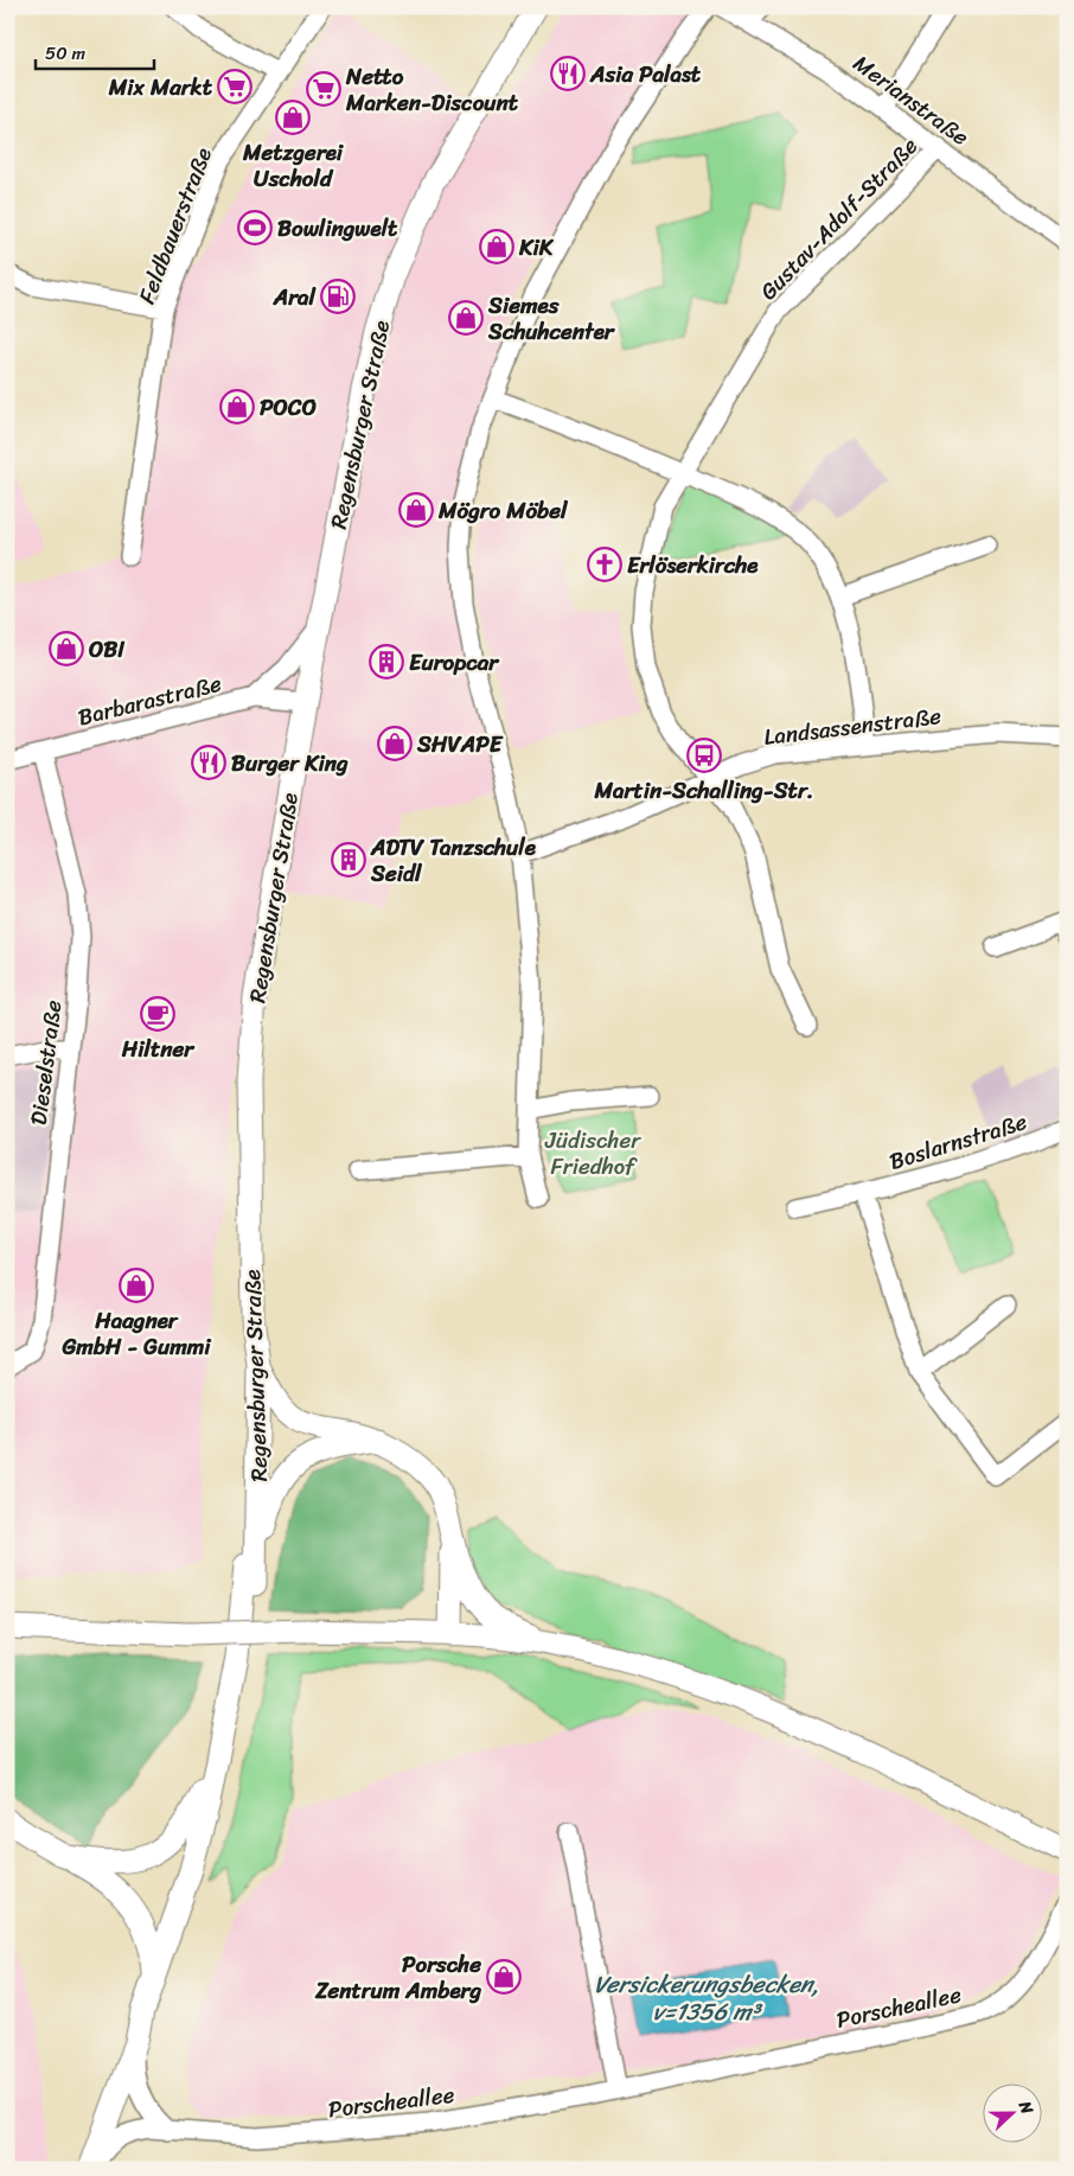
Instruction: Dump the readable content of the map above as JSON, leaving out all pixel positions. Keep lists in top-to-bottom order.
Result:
{
  "streets": {
    "main road": ["Regensburger Straße"],
    "street": [
      "Merianstraße",
      "Gustav-Adolf-Straße",
      "Feldbauerstraße",
      "Barbarastraße",
      "Landsassenstraße",
      "Dieselstraße",
      "Boslarnstraße",
      "Porscheallee"
    ]
  },
  "crossings": [
    ["Merianstraße", "Gustav-Adolf-Straße"],
    ["Gustav-Adolf-Straße", "Landsassenstraße"],
    ["Regensburger Straße", "Barbarastraße"],
    ["Barbarastraße", "Dieselstraße"]
  ],
  "water": ["Versickerungsbecken, v=1356 m³"],
  "parks": ["Jüdischer Friedhof"],
  "places": {
    "restaurant": ["Asia Palast", "Burger King"],
    "supermarket": ["Mix Markt", "Netto Marken-Discount"],
    "shop": [
      "Metzgerei Uschold",
      "KiK",
      "Siemes Schuhcenter",
      "POCO",
      "Mögro Möbel",
      "OBI",
      "SHVAPE",
      "Haagner GmbH - Gummi",
      "Porsche Zentrum Amberg"
    ],
    "sports": ["Bowlingwelt"],
    "fuel station": ["Aral"],
    "church": ["Erlöserkirche"],
    "building": ["Europcar", "ADTV Tanzschule Seidl"],
    "bus stop": ["Martin-Schalling-Str."],
    "cafe": ["Hiltner"]
  },
  "scale_bar": "50 m",
  "north": "right"
}
